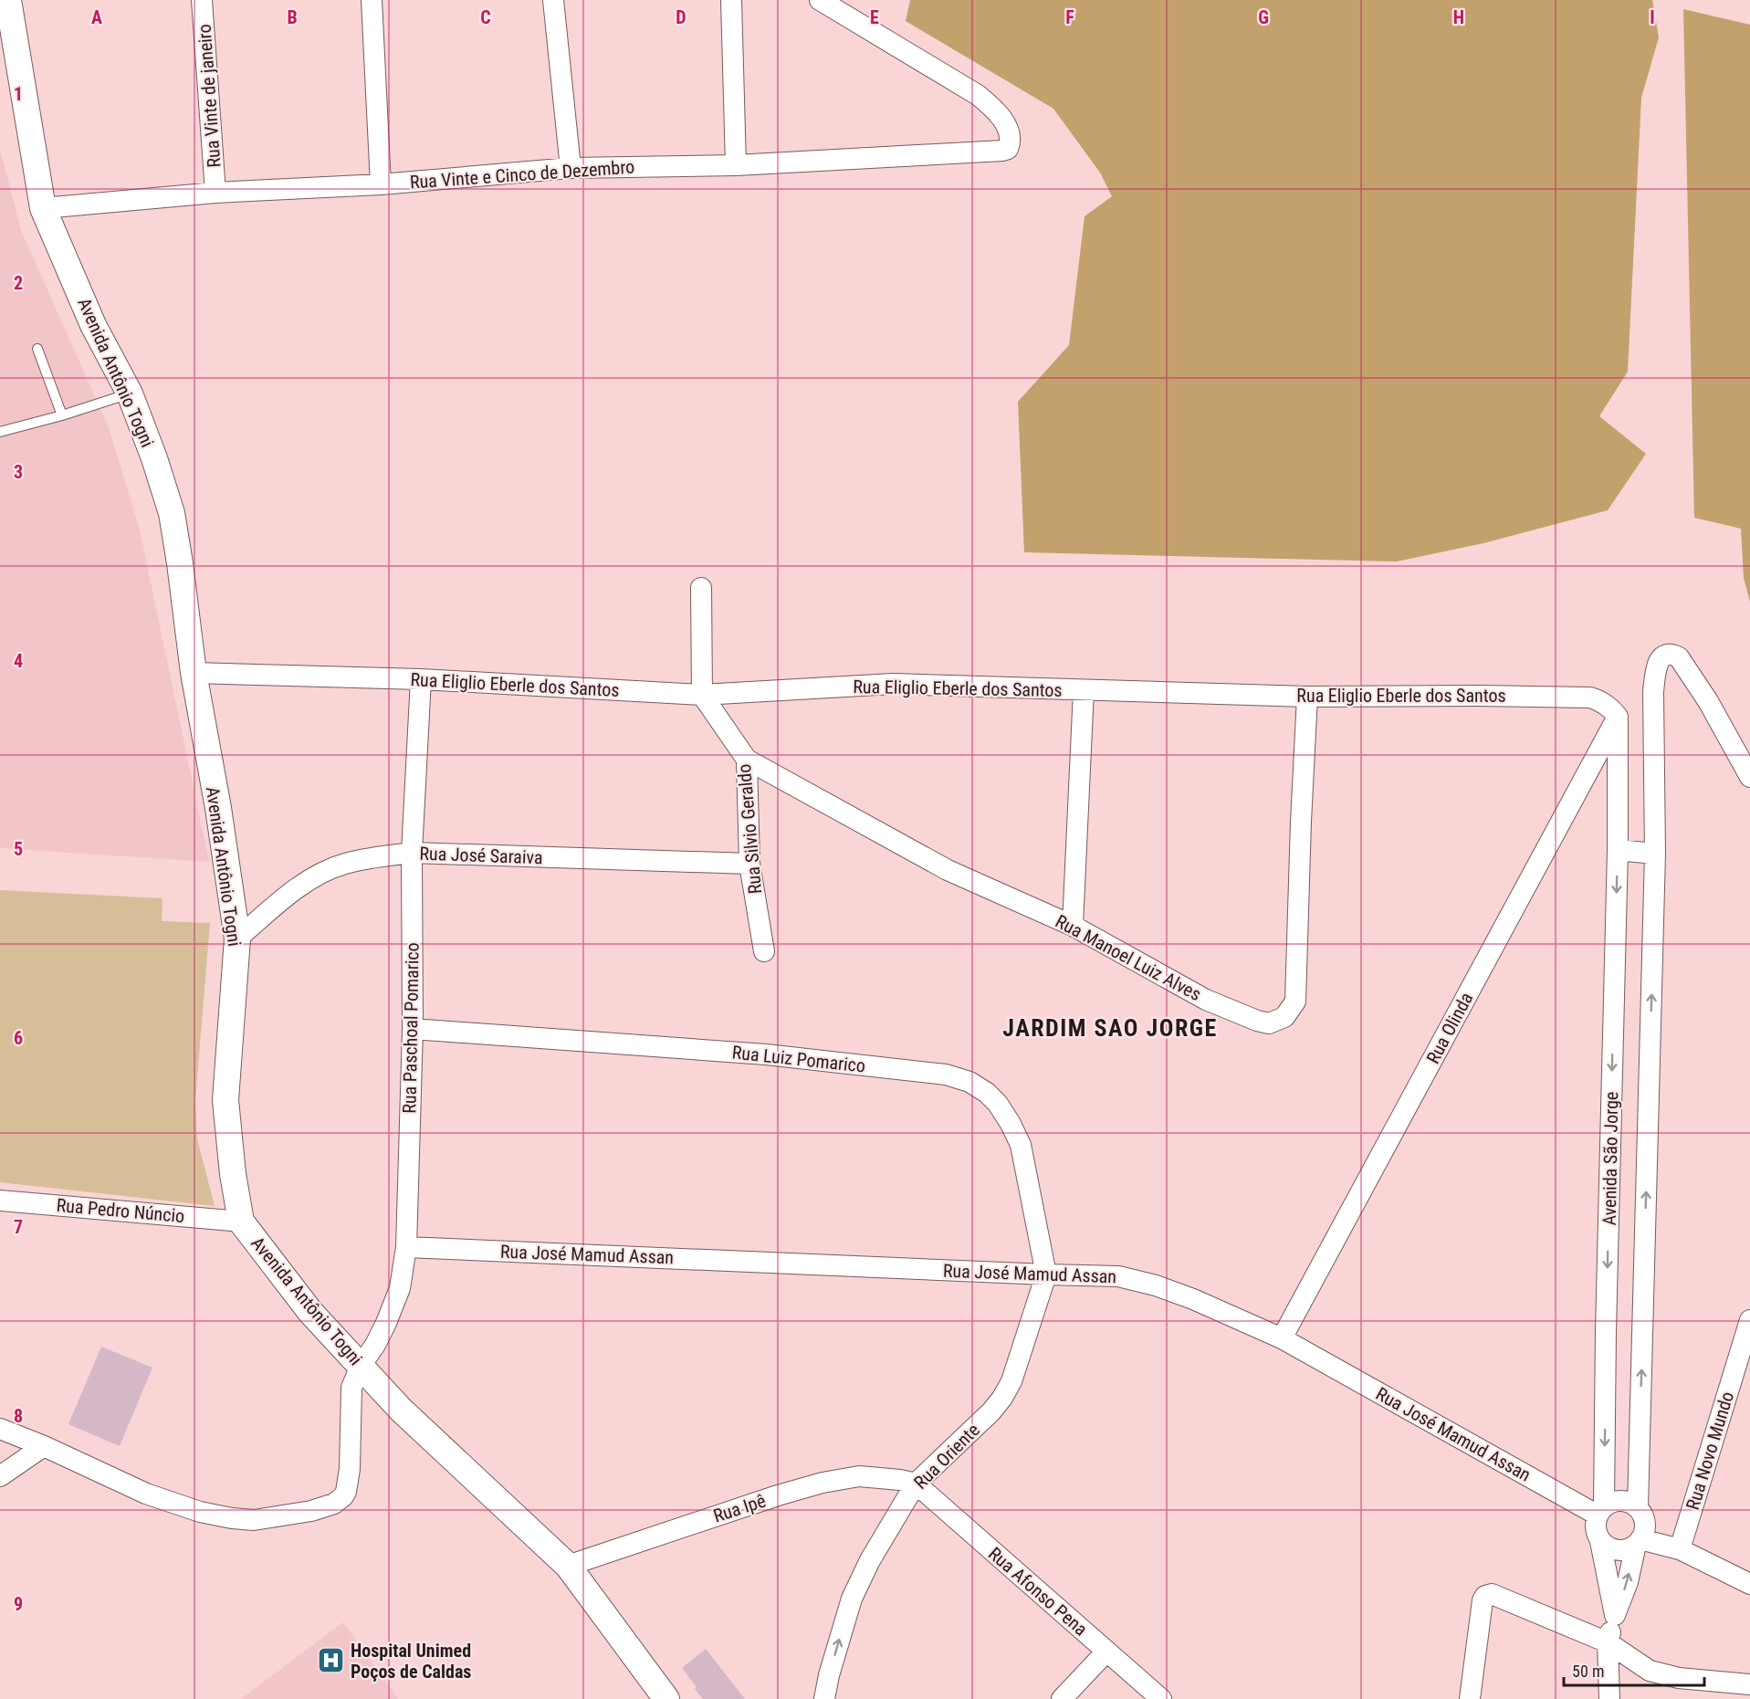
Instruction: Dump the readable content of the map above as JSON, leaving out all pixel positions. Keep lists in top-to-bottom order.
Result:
{
  "streets": {
    "street": [
      "Rua Vinte de janeiro",
      "Rua Vinte e Cinco de Dezembro",
      "Avenida Antônio Togni",
      "Rua Eliglio Eberle dos Santos",
      "Rua Silvio Geraldo",
      "Rua José Saraiva",
      "Rua Manoel Luiz Alves",
      "Rua Paschoal Pomarico",
      "Rua Olinda",
      "Rua Luiz Pomarico",
      "Avenida São Jorge",
      "Rua Pedro Núncio",
      "Rua José Mamud Assan",
      "Rua Novo Mundo",
      "Rua Oriente",
      "Rua Ipê",
      "Rua Afonso Pena"
    ]
  },
  "crossings": [
    ["Rua Vinte de janeiro", "Rua Vinte e Cinco de Dezembro"],
    ["Rua Vinte e Cinco de Dezembro", "Avenida Antônio Togni"],
    ["Avenida Antônio Togni", "Rua Eliglio Eberle dos Santos"],
    ["Avenida Antônio Togni", "Rua José Saraiva"],
    ["Avenida Antônio Togni", "Rua Paschoal Pomarico"],
    ["Avenida Antônio Togni", "Rua Pedro Núncio"],
    ["Avenida Antônio Togni", "Rua Ipê"],
    ["Rua Eliglio Eberle dos Santos", "Rua Silvio Geraldo"],
    ["Rua Eliglio Eberle dos Santos", "Rua Manoel Luiz Alves"],
    ["Rua Eliglio Eberle dos Santos", "Rua Paschoal Pomarico"],
    ["Rua Eliglio Eberle dos Santos", "Rua Olinda"],
    ["Rua Eliglio Eberle dos Santos", "Avenida São Jorge"],
    ["Rua Silvio Geraldo", "Rua José Saraiva"],
    ["Rua Silvio Geraldo", "Rua Manoel Luiz Alves"],
    ["Rua José Saraiva", "Rua Paschoal Pomarico"],
    ["Rua Paschoal Pomarico", "Rua Luiz Pomarico"],
    ["Rua Paschoal Pomarico", "Rua José Mamud Assan"],
    ["Rua Olinda", "Avenida São Jorge"],
    ["Rua Olinda", "Rua José Mamud Assan"],
    ["Rua Luiz Pomarico", "Rua José Mamud Assan"],
    ["Rua Luiz Pomarico", "Rua Oriente"],
    ["Avenida São Jorge", "Rua José Mamud Assan"],
    ["Rua José Mamud Assan", "Rua Oriente"],
    ["Rua Oriente", "Rua Ipê"],
    ["Rua Oriente", "Rua Afonso Pena"],
    ["Rua Ipê", "Rua Afonso Pena"]
  ],
  "one_way": ["Rua Oriente"],
  "districts": ["JARDIM SAO JORGE"],
  "places": {
    "hospital": ["Hospital Unimed Poços de Caldas"]
  },
  "scale_bar": "50 m",
  "grid": {
    "columns": [
      "A",
      "B",
      "C",
      "D",
      "E",
      "F",
      "G",
      "H",
      "I"
    ],
    "rows": [
      "1",
      "2",
      "3",
      "4",
      "5",
      "6",
      "7",
      "8",
      "9"
    ]
  }
}
